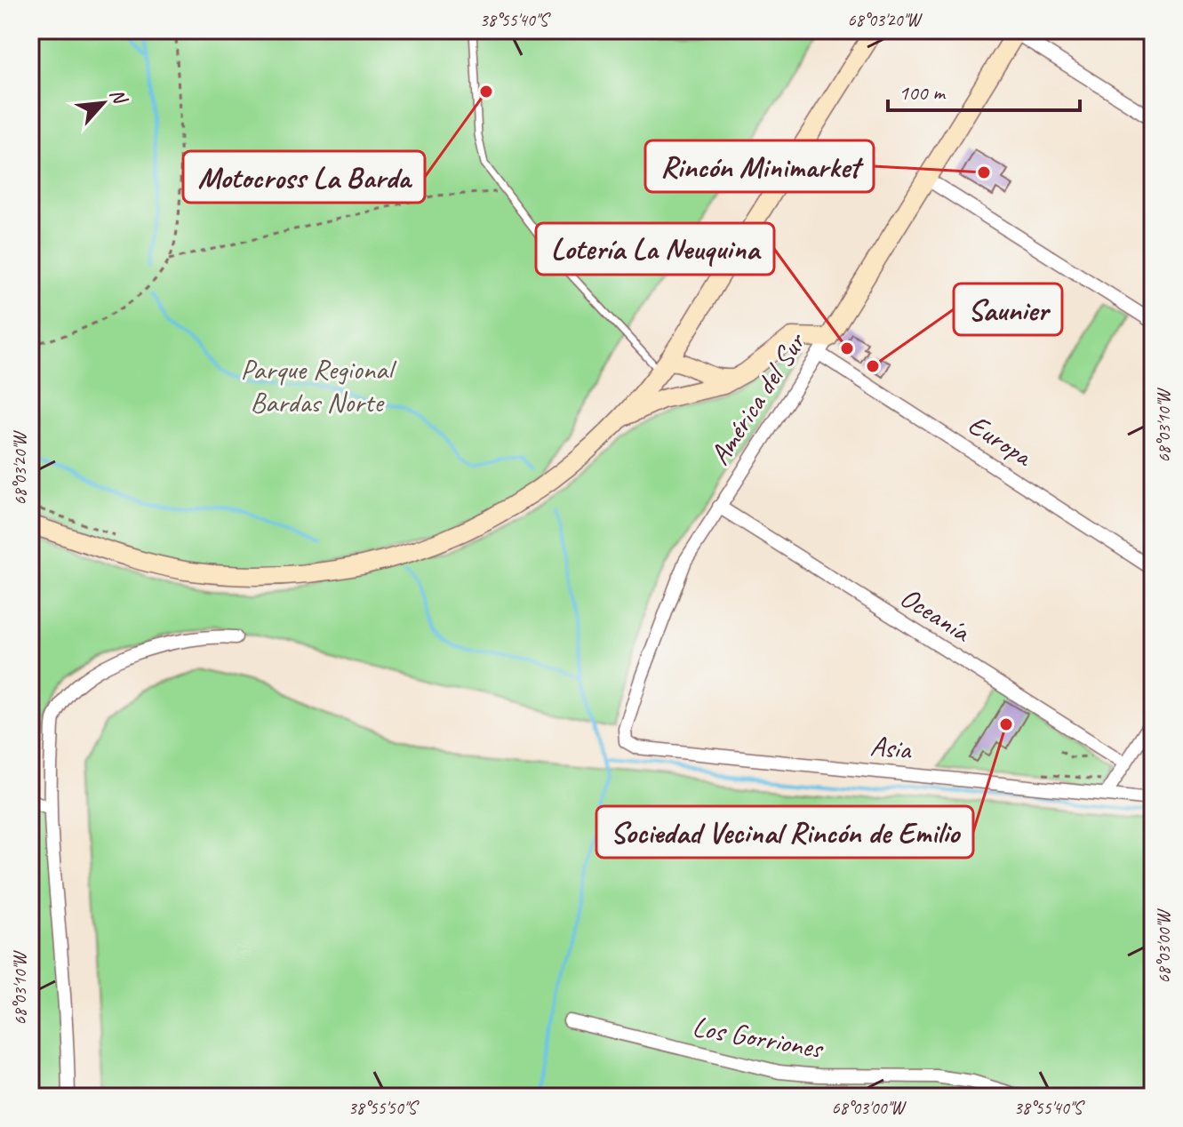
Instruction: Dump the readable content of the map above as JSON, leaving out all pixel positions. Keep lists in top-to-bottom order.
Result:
{
  "streets": {
    "main road": ["América del Sur"],
    "street": [
      "Europa",
      "Oceanía",
      "Asia",
      "Los Gorriones"
    ]
  },
  "crossings": [
    ["América del Sur", "Europa"],
    ["América del Sur", "Oceanía"],
    ["América del Sur", "Asia"]
  ],
  "parks": ["Parque Regional Bardas Norte"],
  "places": [
    "Motocross La Barda",
    "Rincón Minimarket",
    "Lotería La Neuquina",
    "Saunier",
    "Sociedad Vecinal Rincón de Emilio"
  ],
  "scale_bar": "100 m",
  "north": "top right",
  "coordinates": [
    "38°55'40\"S",
    "68°03'20\"W",
    "68°03'10\"W",
    "68°03'00\"W",
    "38°55'50\"S"
  ]
}
